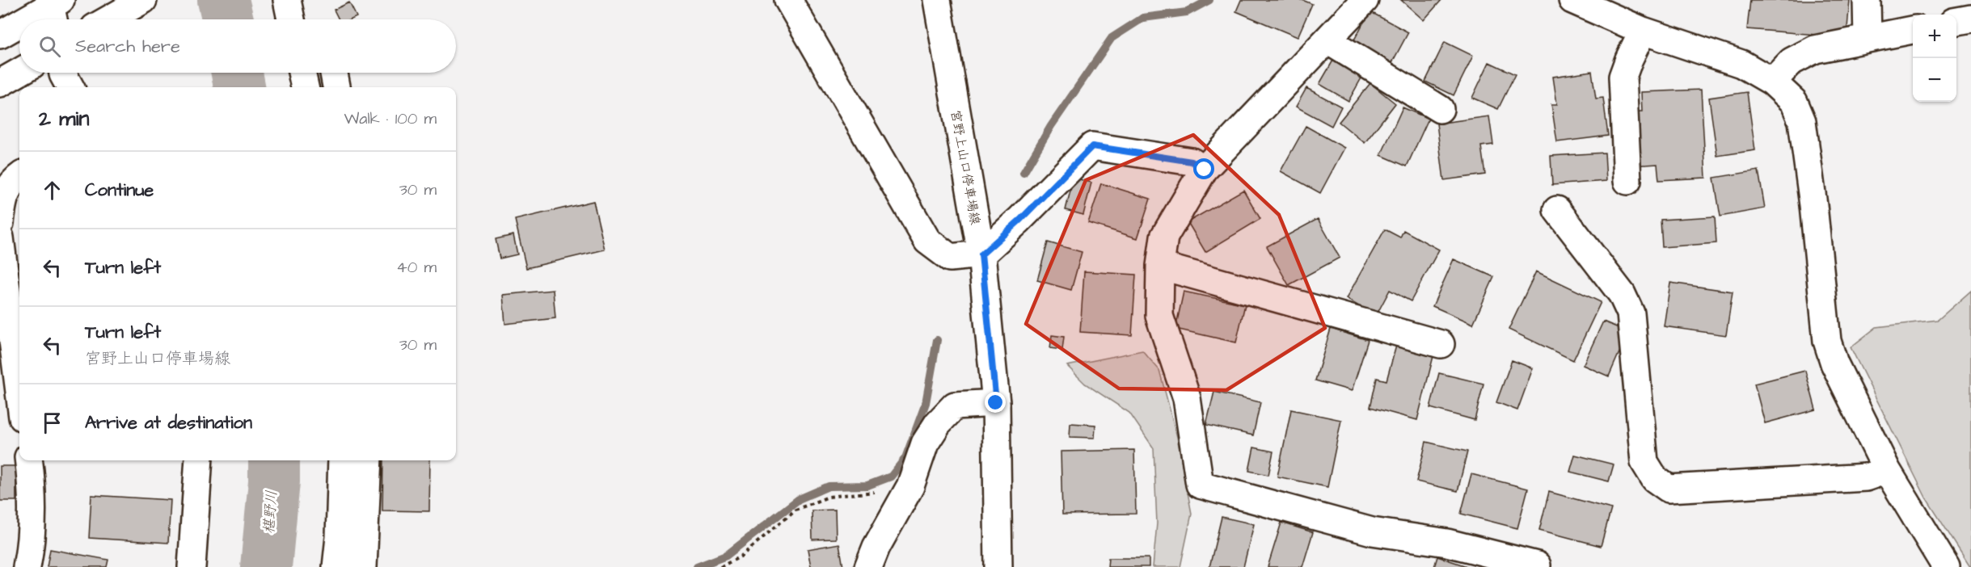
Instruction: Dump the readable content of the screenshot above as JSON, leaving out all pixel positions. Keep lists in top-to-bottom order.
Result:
{
  "streets": {
    "main road": ["宮野上山口停車場線"]
  },
  "water": ["椹野川"],
  "page": {
    "map_buttons": ["+", "−"],
    "search": "Search here",
    "heading": ["2 min", "Walk · 100 m"],
    "list": [
      ["Continue", "30 m"],
      ["Turn left", "40 m"],
      ["Turn left", "宮野上山口停車場線", "30 m"],
      "Arrive at destination"
    ]
  }
}
